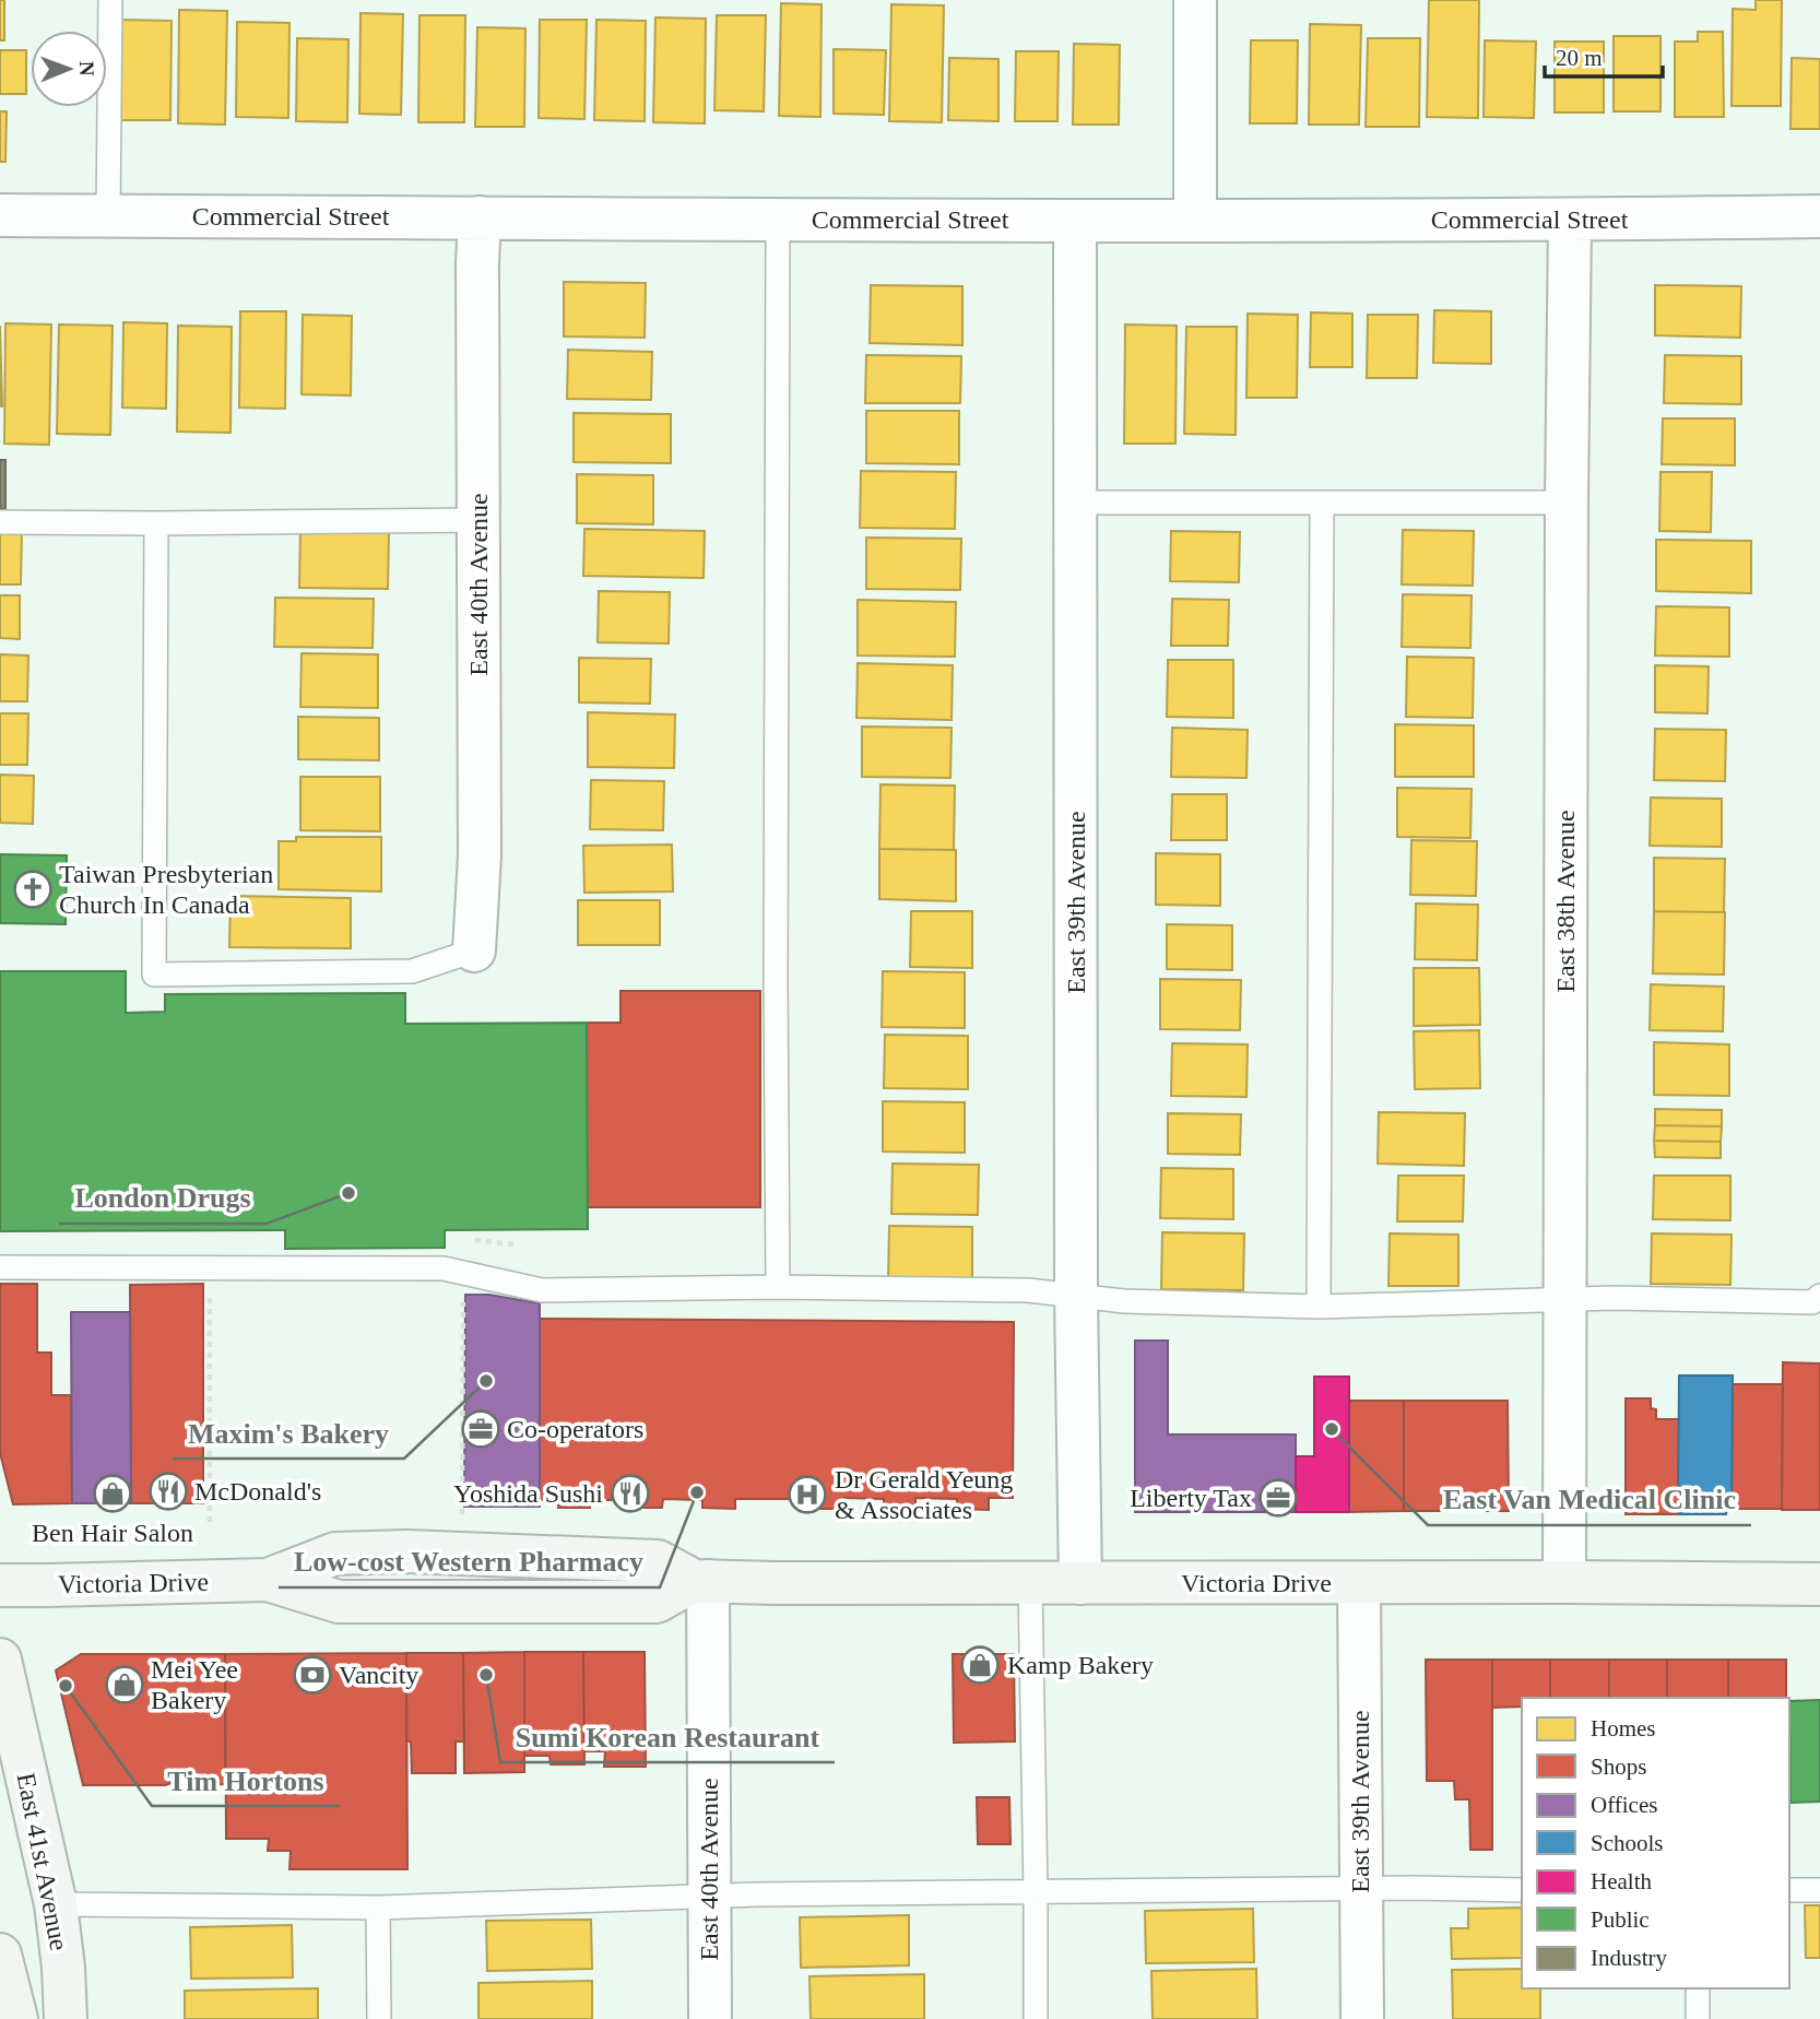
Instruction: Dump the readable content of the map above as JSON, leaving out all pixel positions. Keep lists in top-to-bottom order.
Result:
{
  "streets": {
    "street": [
      "Commercial Street",
      "East 40th Avenue",
      "East 38th Avenue",
      "East 39th Avenue",
      "Victoria Drive",
      "East 41st Avenue"
    ]
  },
  "crossings": [
    ["Commercial Street", "East 40th Avenue"],
    ["Commercial Street", "East 38th Avenue"],
    ["Commercial Street", "East 39th Avenue"],
    ["East 40th Avenue", "Victoria Drive"],
    ["East 38th Avenue", "Victoria Drive"],
    ["East 39th Avenue", "Victoria Drive"]
  ],
  "places": {
    "church": ["Taiwan Presbyterian Church In Canada"],
    "other": [
      "London Drugs",
      "Maxim's Bakery",
      "East Van Medical Clinic",
      "Low-cost Western Pharmacy",
      "Sumi Korean Restaurant",
      "Tim Hortons"
    ],
    "office": ["Co-operators", "Liberty Tax"],
    "restaurant": ["McDonald's", "Yoshida Sushi"],
    "shop": ["Ben Hair Salon", "Kamp Bakery", "Mei Yee Bakery"],
    "hospital": ["Dr Gerald Yeung & Associates"],
    "bank": ["Vancity"]
  },
  "legend": [
    "Homes",
    "Shops",
    "Offices",
    "Schools",
    "Health",
    "Public",
    "Industry"
  ],
  "scale_bar": "20 m",
  "north": "right"
}
